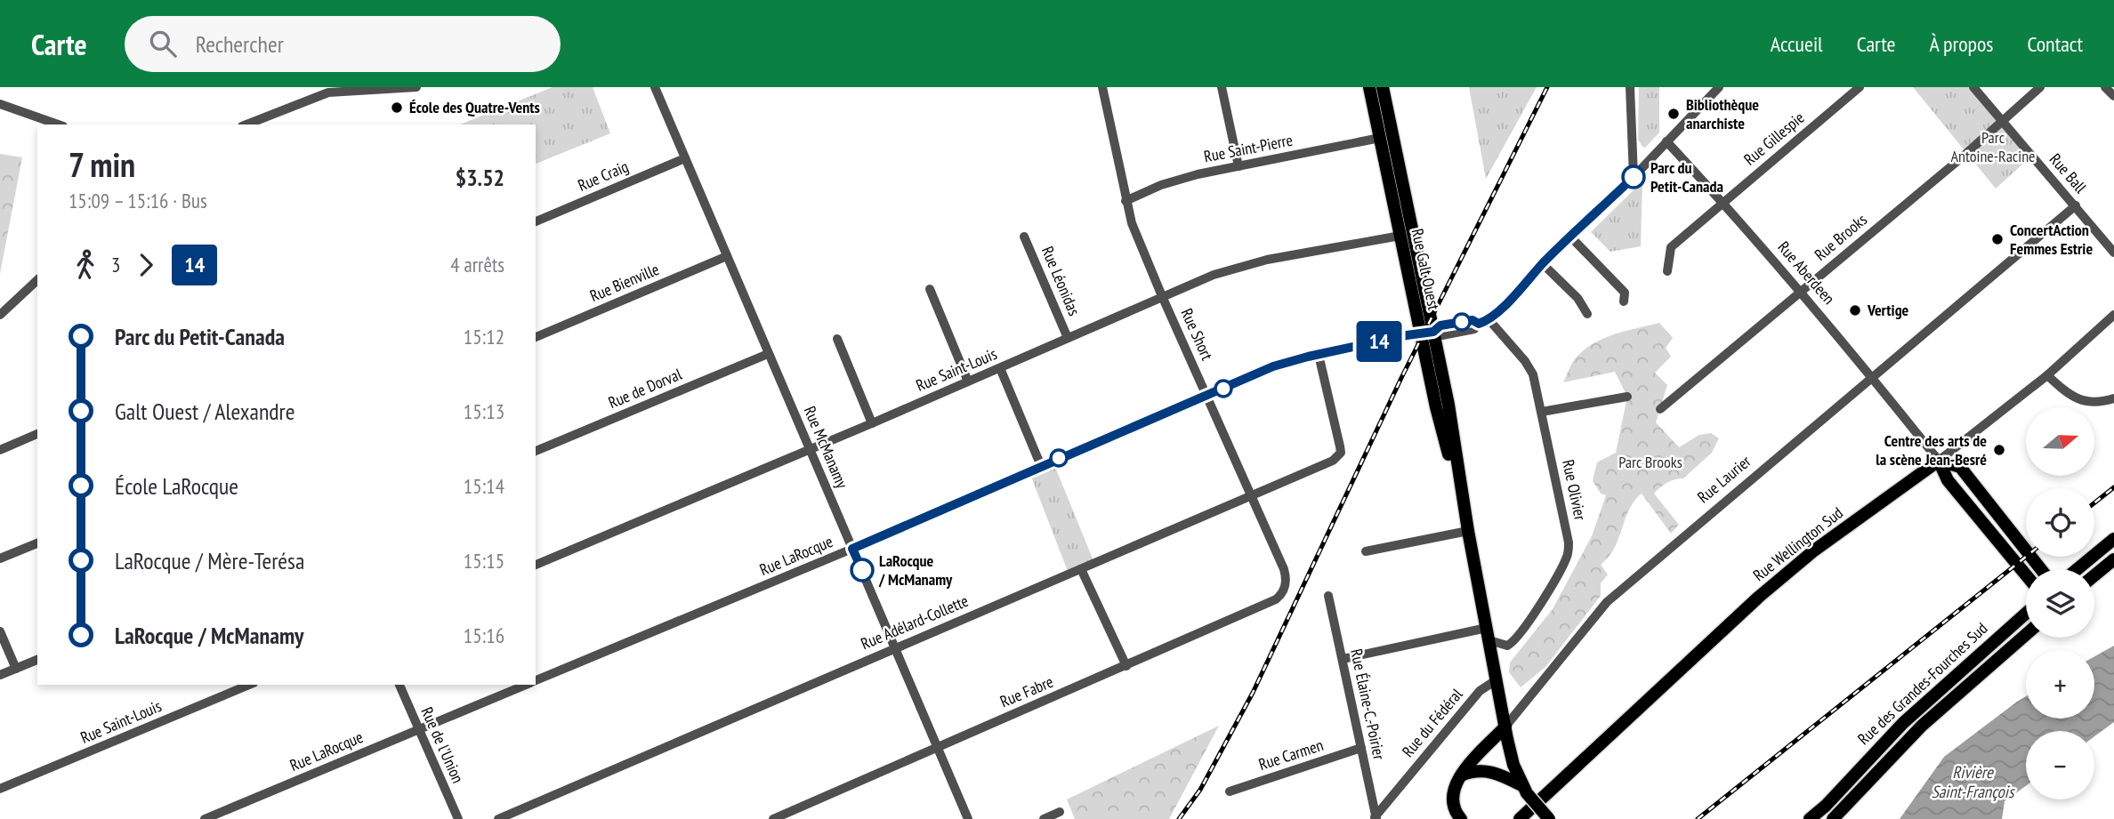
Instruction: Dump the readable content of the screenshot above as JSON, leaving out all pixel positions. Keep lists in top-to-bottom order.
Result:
{
  "streets": {
    "main road": [
      "Rue Galt Ouest",
      "Rue Aberdeen",
      "Rue Laurier",
      "Rue Wellington Sud",
      "Rue des Grandes-Fourches Sud"
    ],
    "street": [
      "Rue Gillespie",
      "Rue Saint-Pierre",
      "Rue Ball",
      "Rue Craig",
      "Rue Brooks",
      "Rue Léonidas",
      "Rue Bienville",
      "Rue Short",
      "Rue Saint-Louis",
      "Rue de Dorval",
      "Rue McManamy",
      "Rue Olivier",
      "Rue LaRocque",
      "Rue Adélard-Collette",
      "Rue Fabre",
      "Rue Élaine-C.-Poirier",
      "Rue du Fédéral",
      "Rue de l'Union",
      "Rue Carmen"
    ]
  },
  "crossings": [
    ["Rue Gillespie", "Rue Aberdeen"],
    ["Rue Saint-Pierre", "Rue Galt Ouest"],
    ["Rue Saint-Pierre", "Rue Short"],
    ["Rue Ball", "Rue Brooks"],
    ["Rue Ball", "Rue Laurier"],
    ["Rue Craig", "Rue McManamy"],
    ["Rue Brooks", "Rue Aberdeen"],
    ["Rue Galt Ouest", "Rue Saint-Louis"],
    ["Rue Galt Ouest", "Rue Laurier"],
    ["Rue Galt Ouest", "Rue Olivier"],
    ["Rue Galt Ouest", "Rue LaRocque"],
    ["Rue Galt Ouest", "Rue du Fédéral"],
    ["Rue Aberdeen", "Rue Laurier"],
    ["Rue Aberdeen", "Rue Wellington Sud"],
    ["Rue Léonidas", "Rue Saint-Louis"],
    ["Rue Bienville", "Rue McManamy"],
    ["Rue Short", "Rue Saint-Louis"],
    ["Rue Short", "Rue LaRocque"],
    ["Rue Short", "Rue Adélard-Collette"],
    ["Rue Short", "Rue Fabre"],
    ["Rue Saint-Louis", "Rue McManamy"],
    ["Rue de Dorval", "Rue McManamy"],
    ["Rue McManamy", "Rue LaRocque"],
    ["Rue McManamy", "Rue Adélard-Collette"],
    ["Rue McManamy", "Rue Fabre"],
    ["Rue Olivier", "Rue LaRocque"],
    ["Rue LaRocque", "Rue Adélard-Collette"],
    ["Rue LaRocque", "Rue de l'Union"],
    ["Rue Élaine-C.-Poirier", "Rue du Fédéral"],
    ["Rue Élaine-C.-Poirier", "Rue Carmen"]
  ],
  "water": ["Rivière Saint-François"],
  "parks": ["Parc Antoine-Racine", "Parc Brooks"],
  "places": [
    "École des Quatre-Vents",
    "Bibliothèque anarchiste",
    "Parc du Petit-Canada",
    "ConcertAction Femmes Estrie",
    "Vertige",
    "Centre des arts de la scène Jean-Besré",
    "LaRocque / McManamy"
  ],
  "lines": ["bus line 14"],
  "north": "right",
  "page": {
    "header": "Carte",
    "search": "Rechercher",
    "nav": [
      "Accueil",
      "Carte",
      "À propos",
      "Contact"
    ],
    "on_map": "14",
    "heading": ["7 min", "15:09 – 15:16 · Bus", "$3.52"],
    "legs": ["3", "14", "4 arrêts"],
    "list": [
      {
        "name": "Parc du Petit-Canada",
        "value": "15:12"
      },
      {
        "name": "Galt Ouest / Alexandre",
        "value": "15:13"
      },
      {
        "name": "École LaRocque",
        "value": "15:14"
      },
      {
        "name": "LaRocque / Mère-Terésa",
        "value": "15:15"
      },
      {
        "name": "LaRocque / McManamy",
        "value": "15:16"
      }
    ],
    "map_buttons": ["+", "−"]
  }
}
